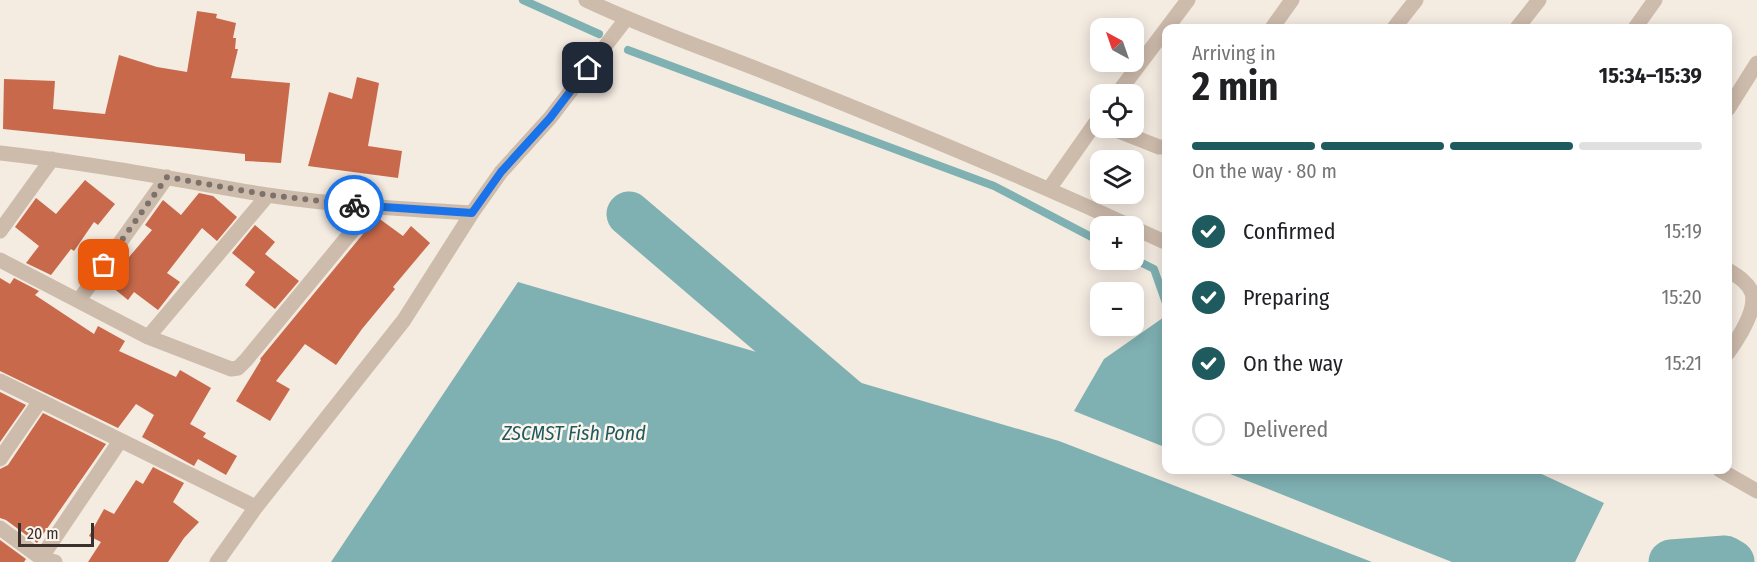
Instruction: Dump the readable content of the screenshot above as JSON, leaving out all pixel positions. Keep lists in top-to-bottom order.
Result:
{
  "water": ["ZSCMST Fish Pond"],
  "scale_bar": "20 m",
  "north": "top left",
  "page": {
    "map_buttons": ["+", "−"],
    "heading": ["2 min", "Arriving in", "15:34–15:39"],
    "bar": "On the way · 80 m",
    "list": [
      ["Confirmed", "15:19"],
      ["Preparing", "15:20"],
      ["On the way", "15:21"],
      "Delivered"
    ],
    "scale": "20 m"
  }
}
